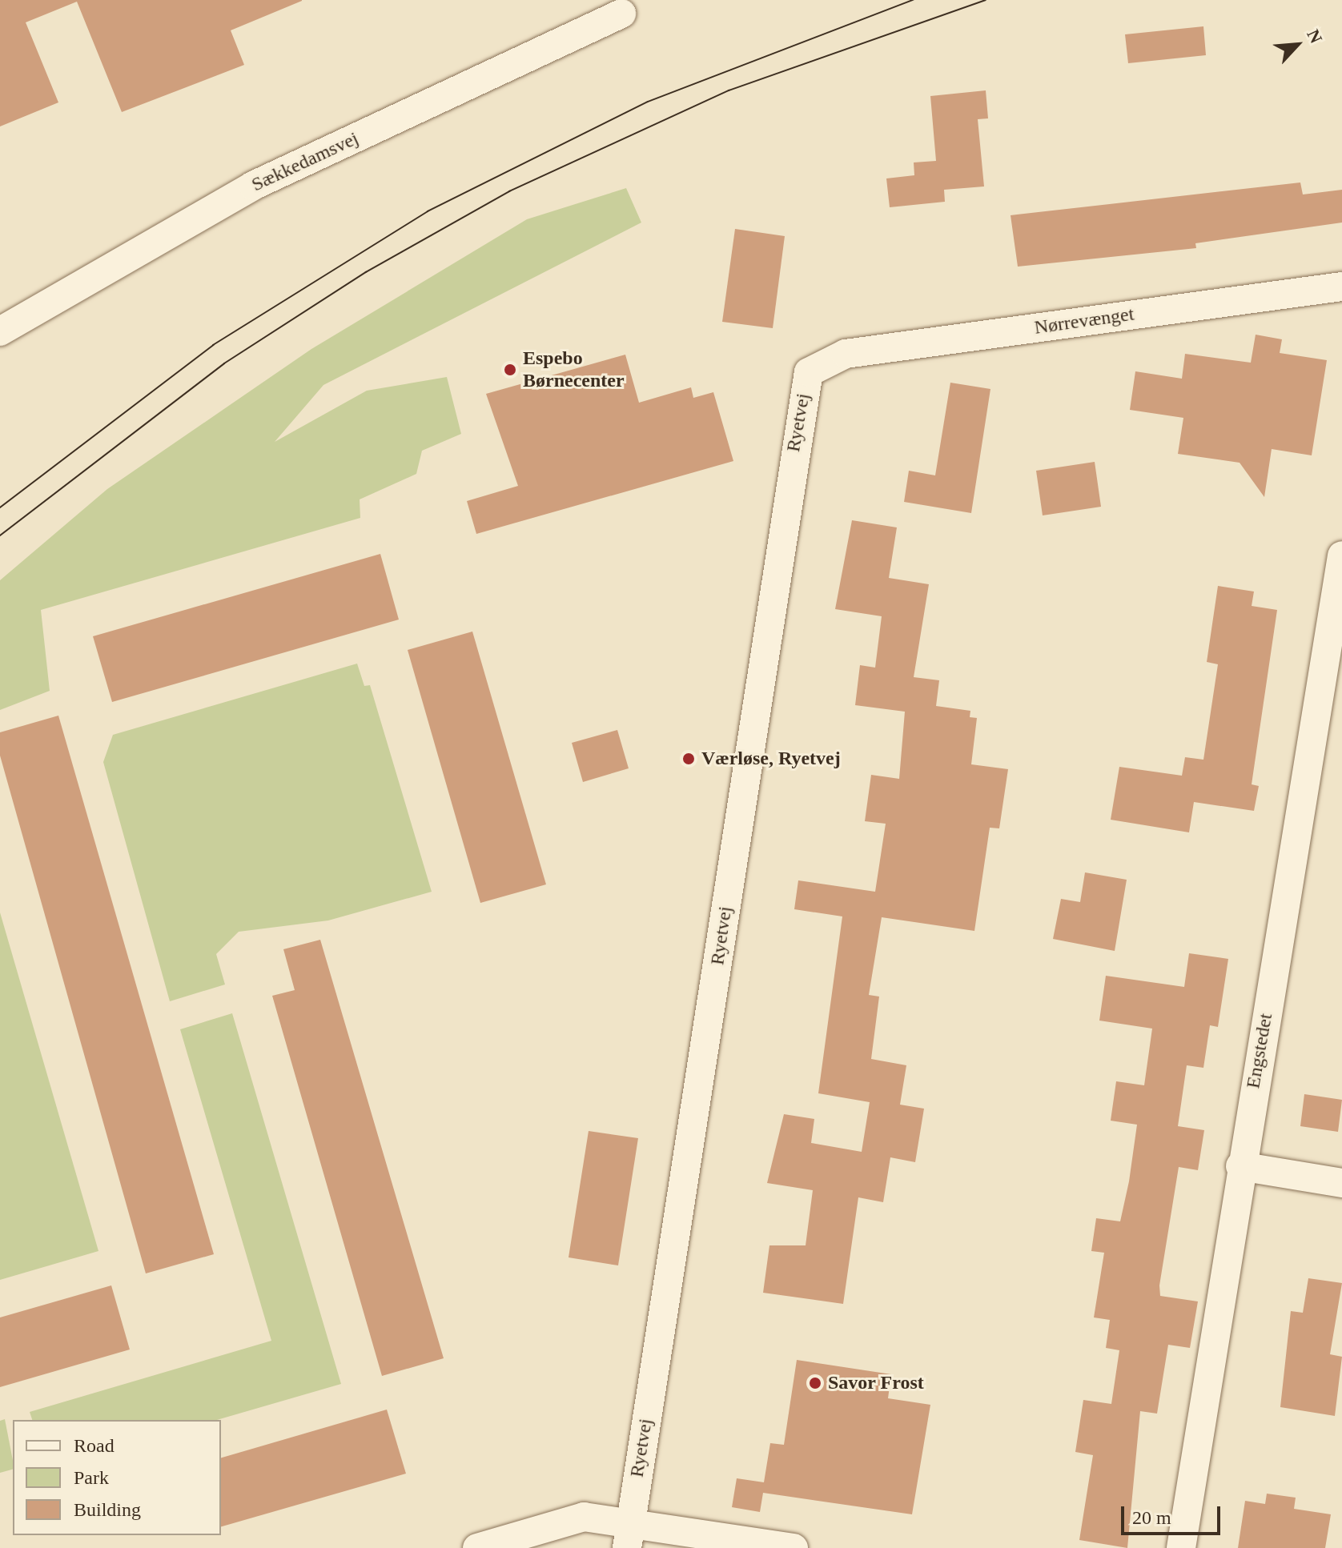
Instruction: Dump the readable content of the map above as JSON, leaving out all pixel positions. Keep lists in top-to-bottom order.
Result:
{
  "streets": {
    "street": [
      "Sækkedamsvej",
      "Nørrevænget",
      "Ryetvej",
      "Engstedet"
    ]
  },
  "crossings": [
    ["Nørrevænget", "Ryetvej"]
  ],
  "places": ["Espebo Børnecenter", "Værløse, Ryetvej", "Savor Frost"],
  "legend": ["Road", "Park", "Building"],
  "scale_bar": "20 m",
  "north": "top right"
}
